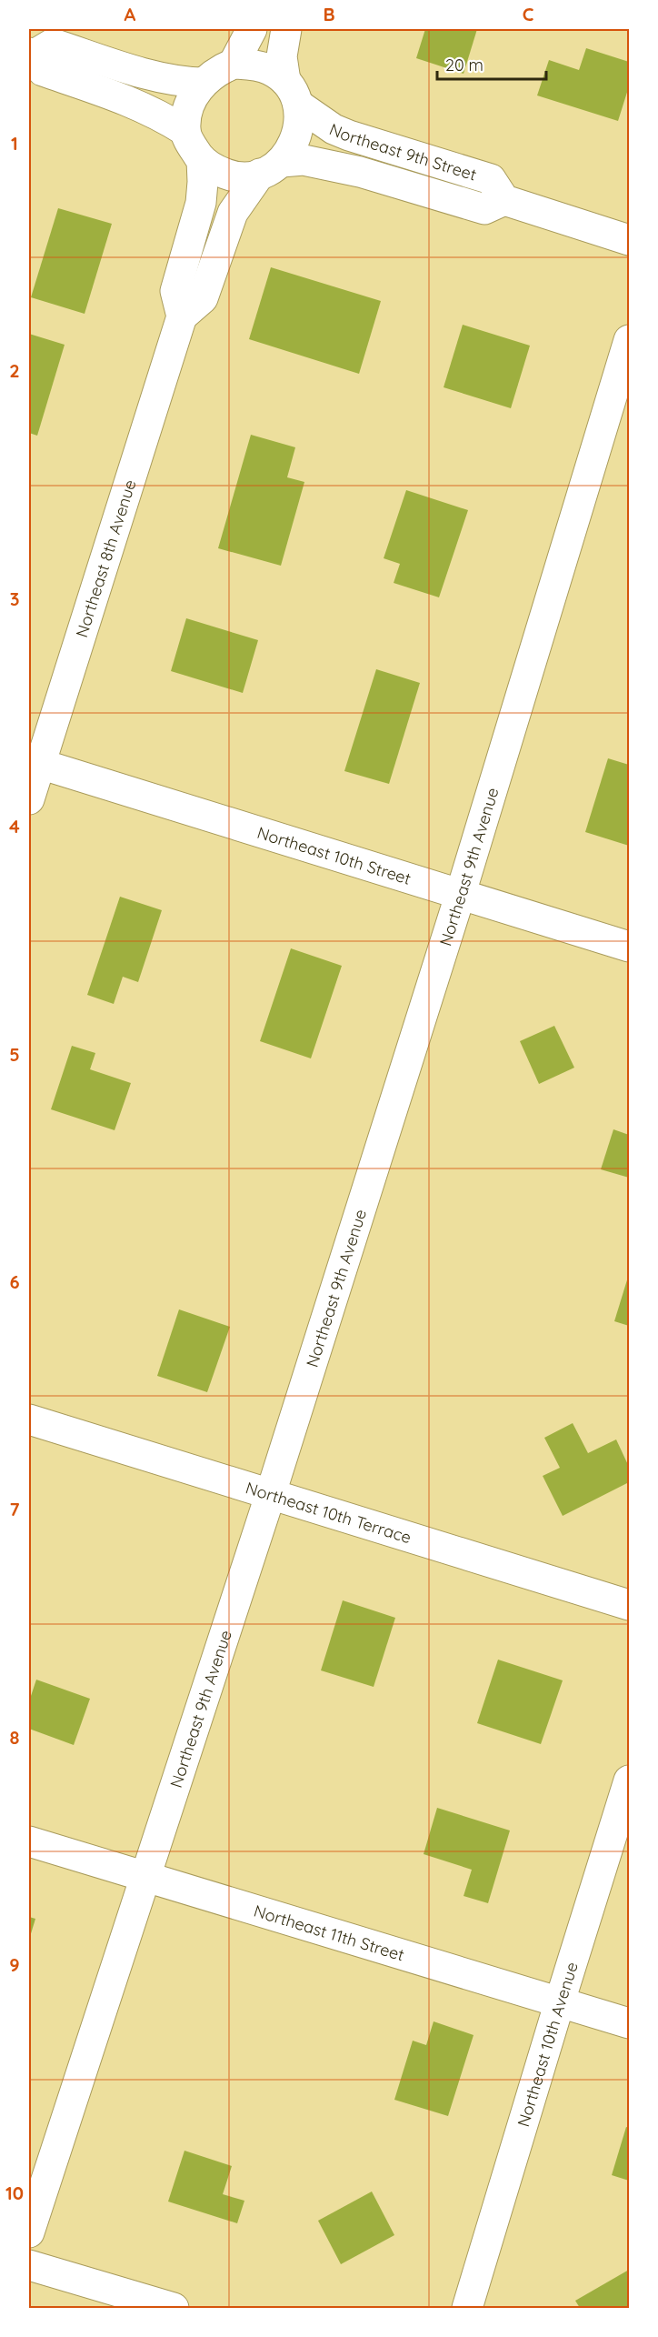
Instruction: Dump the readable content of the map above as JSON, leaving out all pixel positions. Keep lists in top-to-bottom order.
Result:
{
  "streets": {
    "street": [
      "Northeast 9th Street",
      "Northeast 8th Avenue",
      "Northeast 10th Street",
      "Northeast 9th Avenue",
      "Northeast 10th Terrace",
      "Northeast 11th Street",
      "Northeast 10th Avenue"
    ]
  },
  "crossings": [
    ["Northeast 8th Avenue", "Northeast 10th Street"],
    ["Northeast 10th Street", "Northeast 9th Avenue"],
    ["Northeast 9th Avenue", "Northeast 10th Terrace"],
    ["Northeast 9th Avenue", "Northeast 11th Street"],
    ["Northeast 11th Street", "Northeast 10th Avenue"]
  ],
  "scale_bar": "20 m",
  "grid": {
    "columns": ["A", "B", "C"],
    "rows": [
      "1",
      "2",
      "3",
      "4",
      "5",
      "6",
      "7",
      "8",
      "9",
      "10"
    ]
  }
}
